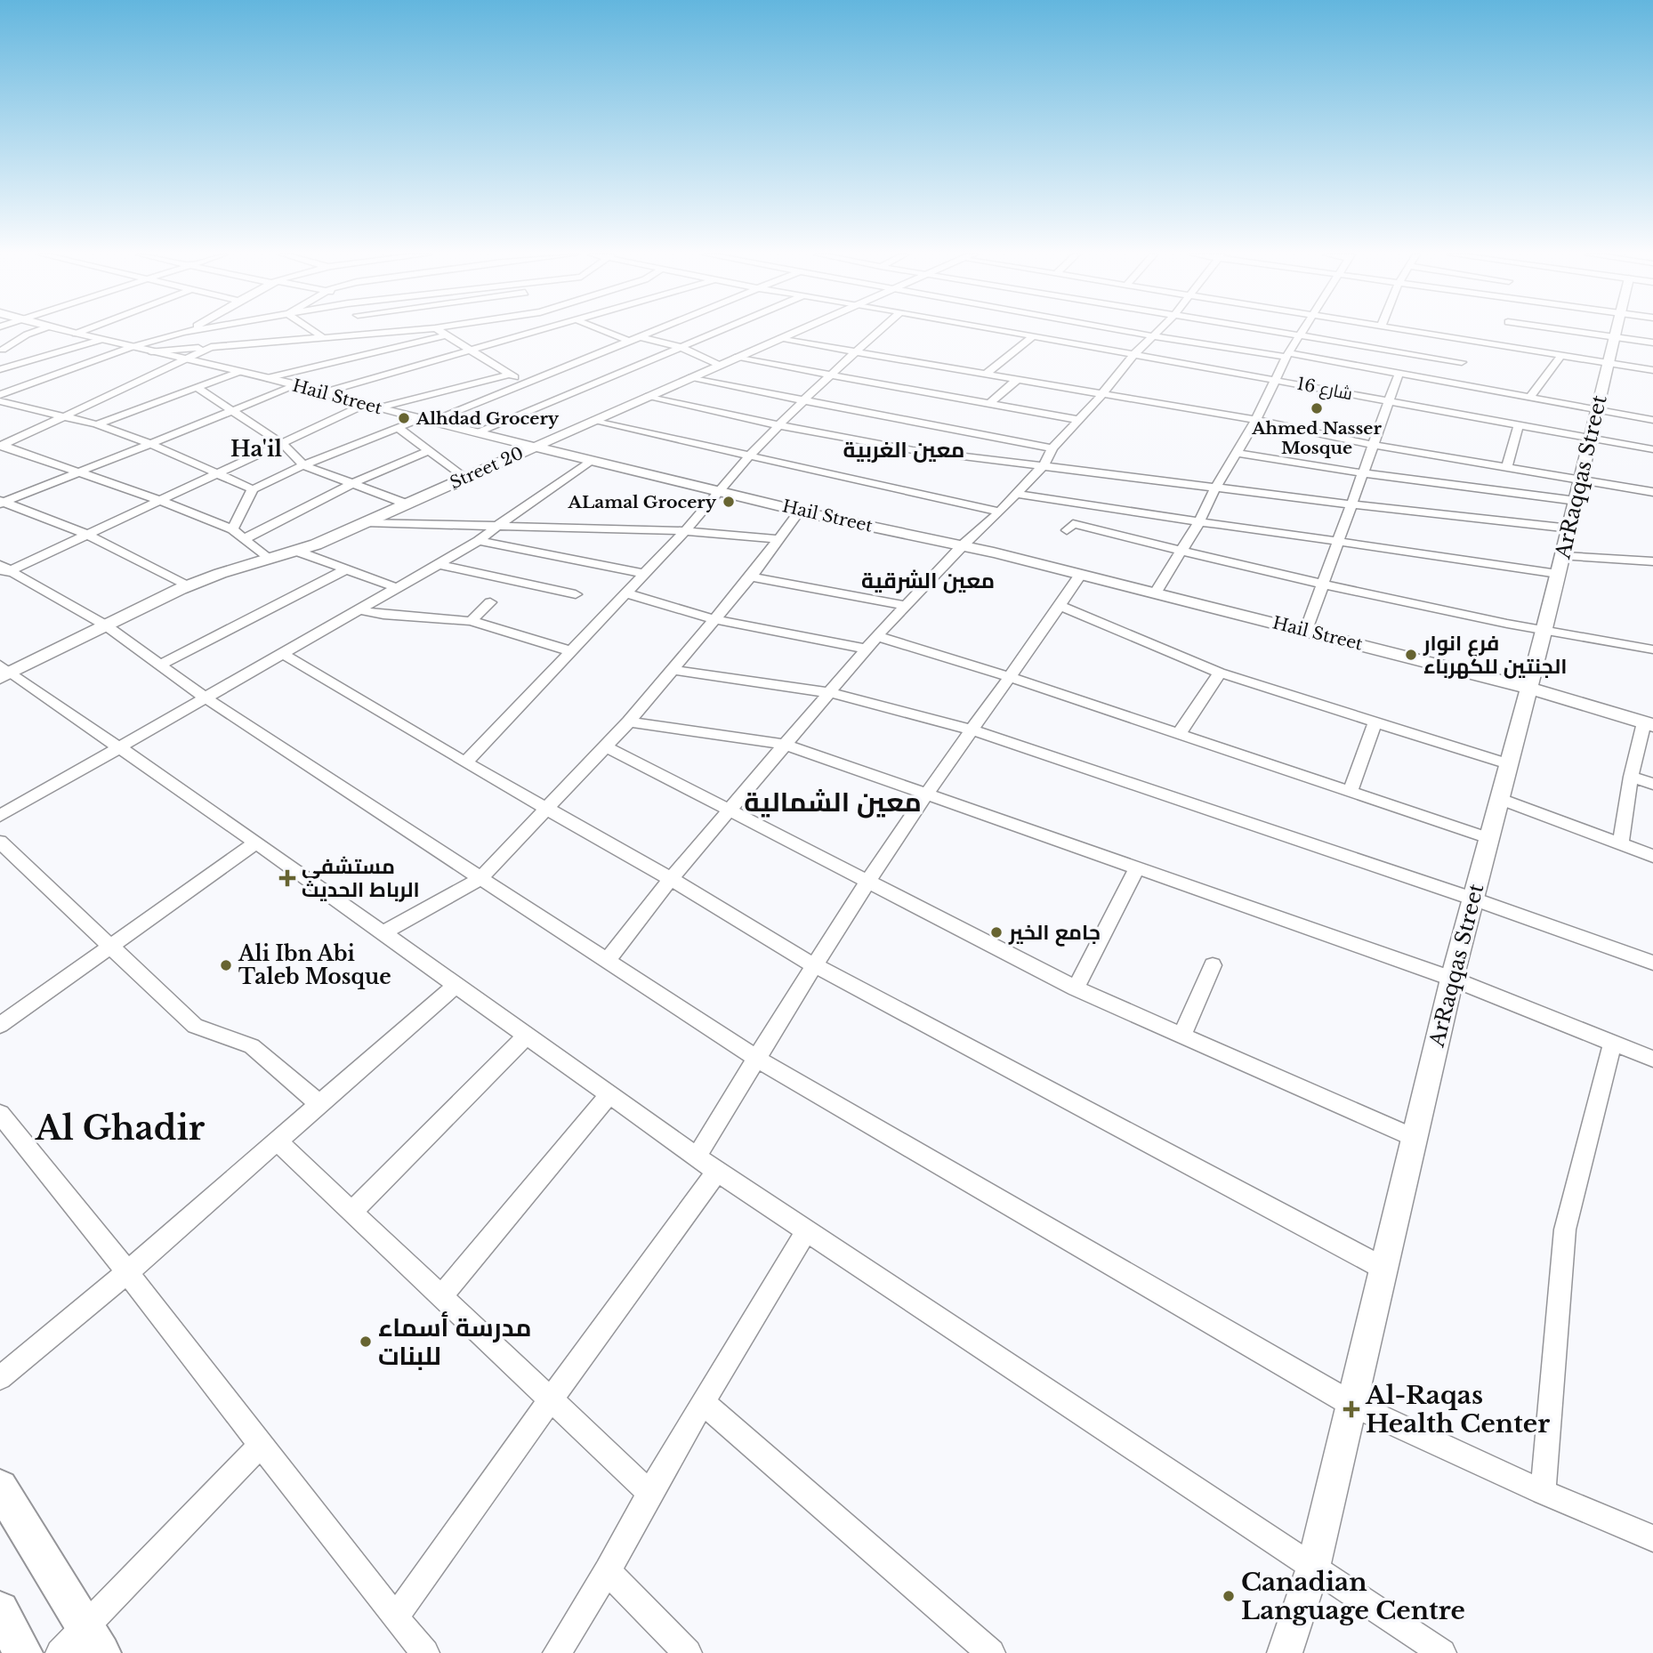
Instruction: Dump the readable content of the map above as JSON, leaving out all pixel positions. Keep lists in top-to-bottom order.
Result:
{
  "streets": {
    "street": [
      "شارع 16",
      "Hail Street",
      "ٍStreet 20",
      "ArRaqqas Street"
    ]
  },
  "crossings": [
    ["شارع 16", "ArRaqqas Street"],
    ["Hail Street", "ٍStreet 20"],
    ["Hail Street", "ArRaqqas Street"]
  ],
  "districts": [
    "Ha'il",
    "معين الغربية",
    "معين الشرقية",
    "معين الشمالية",
    "Al Ghadir"
  ],
  "places": {
    "other": [
      "Ahmed Nasser Mosque",
      "Alhdad Grocery",
      "ALamal Grocery",
      "فرع انوار الجنتين للكهرباء",
      "جامع الخير",
      "Ali Ibn Abi Taleb Mosque",
      "مدرسة أسماء للبنات",
      "Canadian Language Centre"
    ],
    "health": ["مستشفى الرباط الحديث", "Al-Raqas Health Center"]
  }
}
